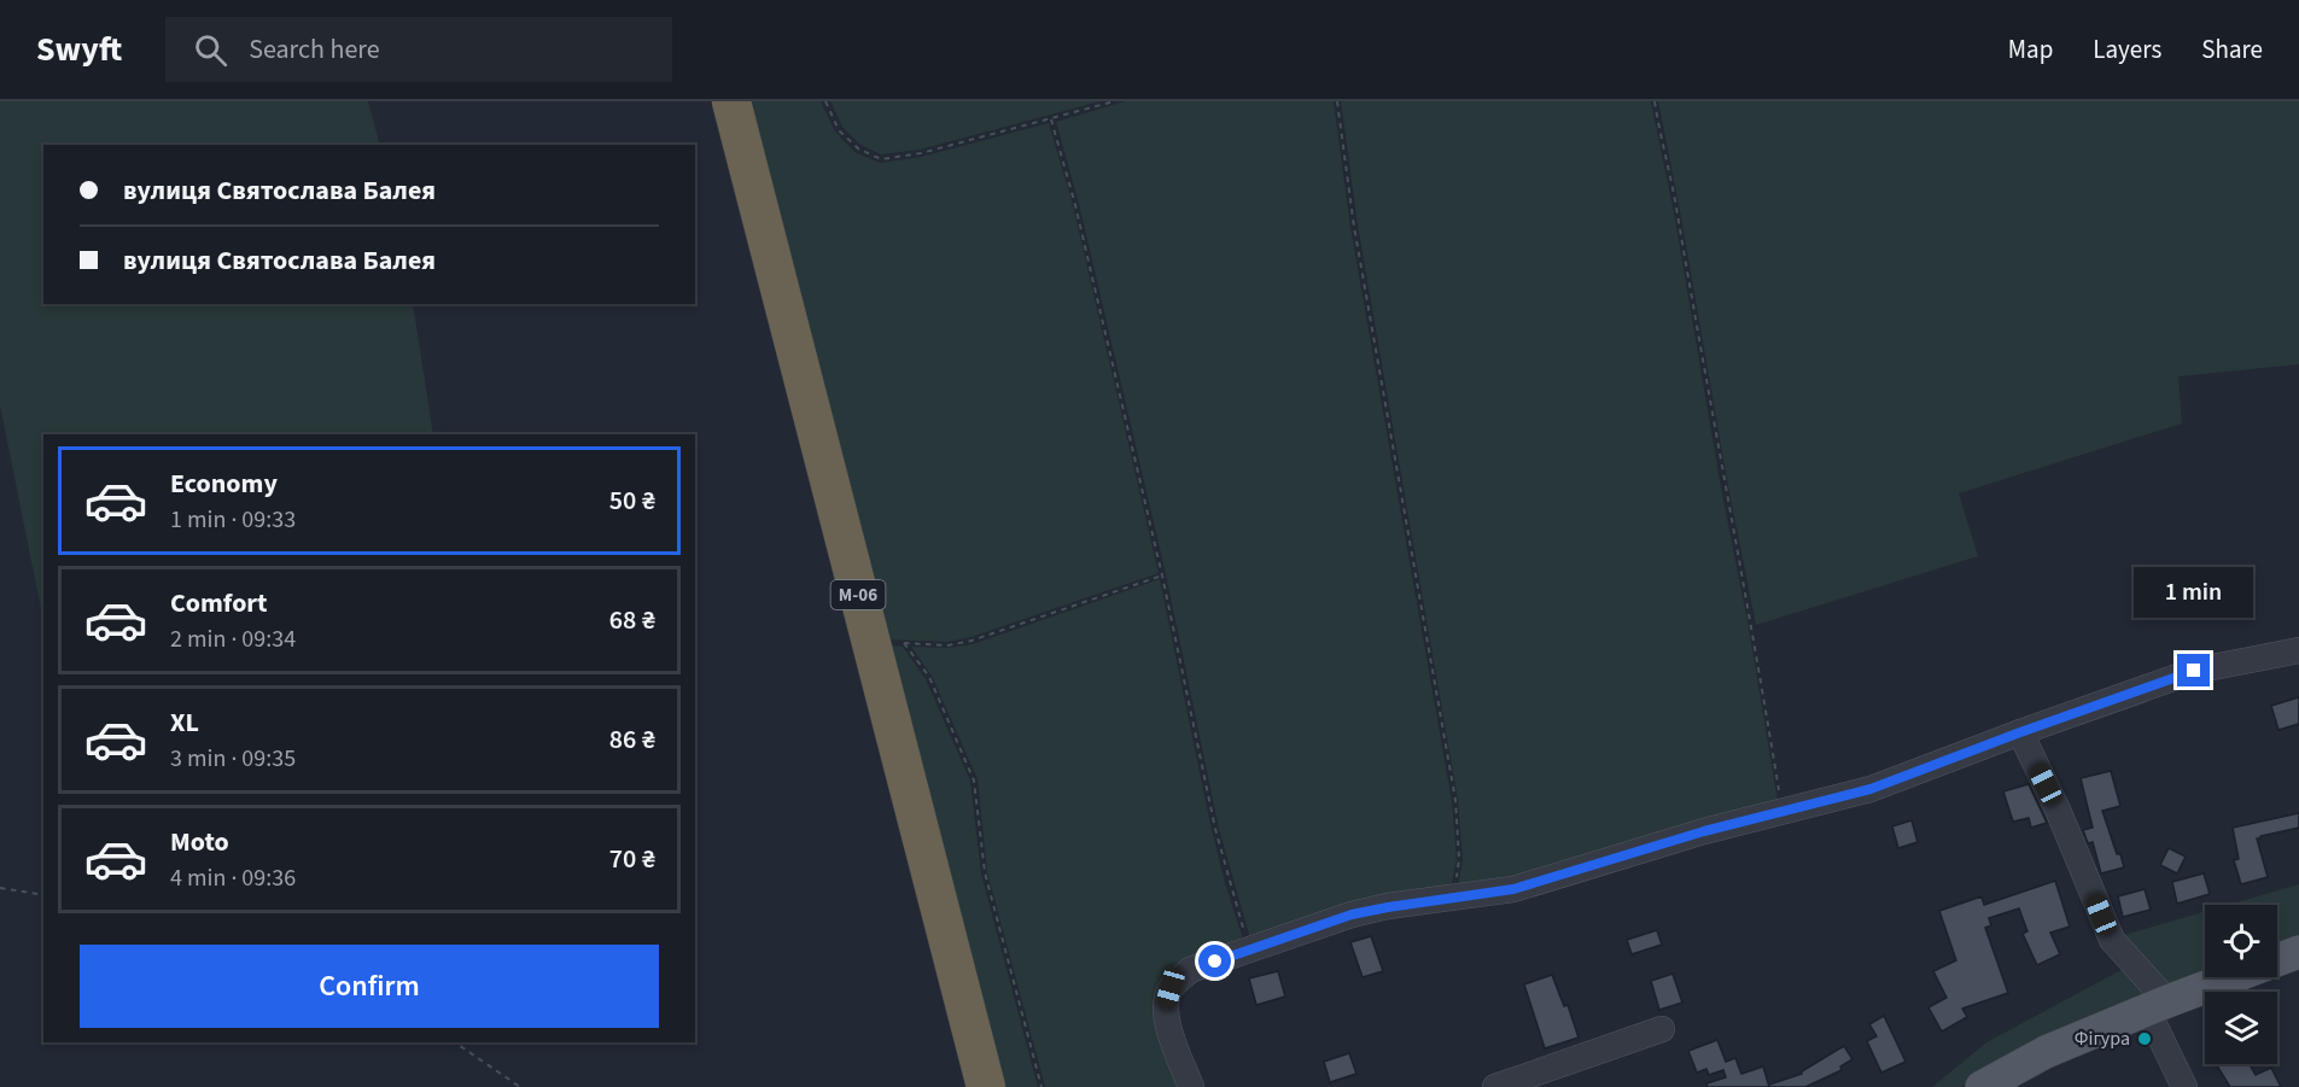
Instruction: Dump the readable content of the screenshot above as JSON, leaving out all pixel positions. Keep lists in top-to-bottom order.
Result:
{
  "streets": {
    "highway": ["М-06"]
  },
  "places": ["Фігура"],
  "page": {
    "header": "Swyft",
    "search": "Search here",
    "nav": ["Map", "Layers", "Share"],
    "banner": ["вулиця Святослава Балея", "вулиця Святослава Балея"],
    "list": [
      {
        "name": "Economy",
        "note": "1 min · 09:33",
        "value": "50 ₴"
      },
      {
        "name": "Comfort",
        "note": "2 min · 09:34",
        "value": "68 ₴"
      },
      {
        "name": "XL",
        "note": "3 min · 09:35",
        "value": "86 ₴"
      },
      {
        "name": "Moto",
        "note": "4 min · 09:36",
        "value": "70 ₴"
      }
    ],
    "bubble": "1 min",
    "buttons": "Confirm"
  }
}
